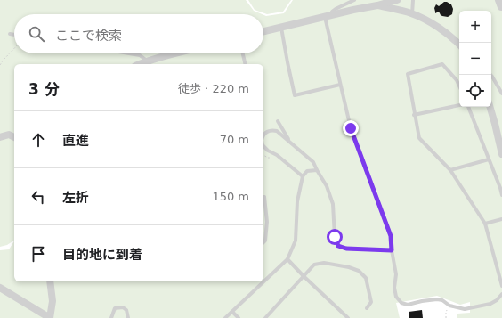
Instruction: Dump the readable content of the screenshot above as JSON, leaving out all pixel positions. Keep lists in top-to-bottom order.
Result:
{
  "page": {
    "map_buttons": ["+", "−"],
    "search": "ここで検索",
    "heading": ["3 分", "徒歩 · 220 m"],
    "list": [
      ["直進", "70 m"],
      ["左折", "150 m"],
      "目的地に到着"
    ]
  }
}
